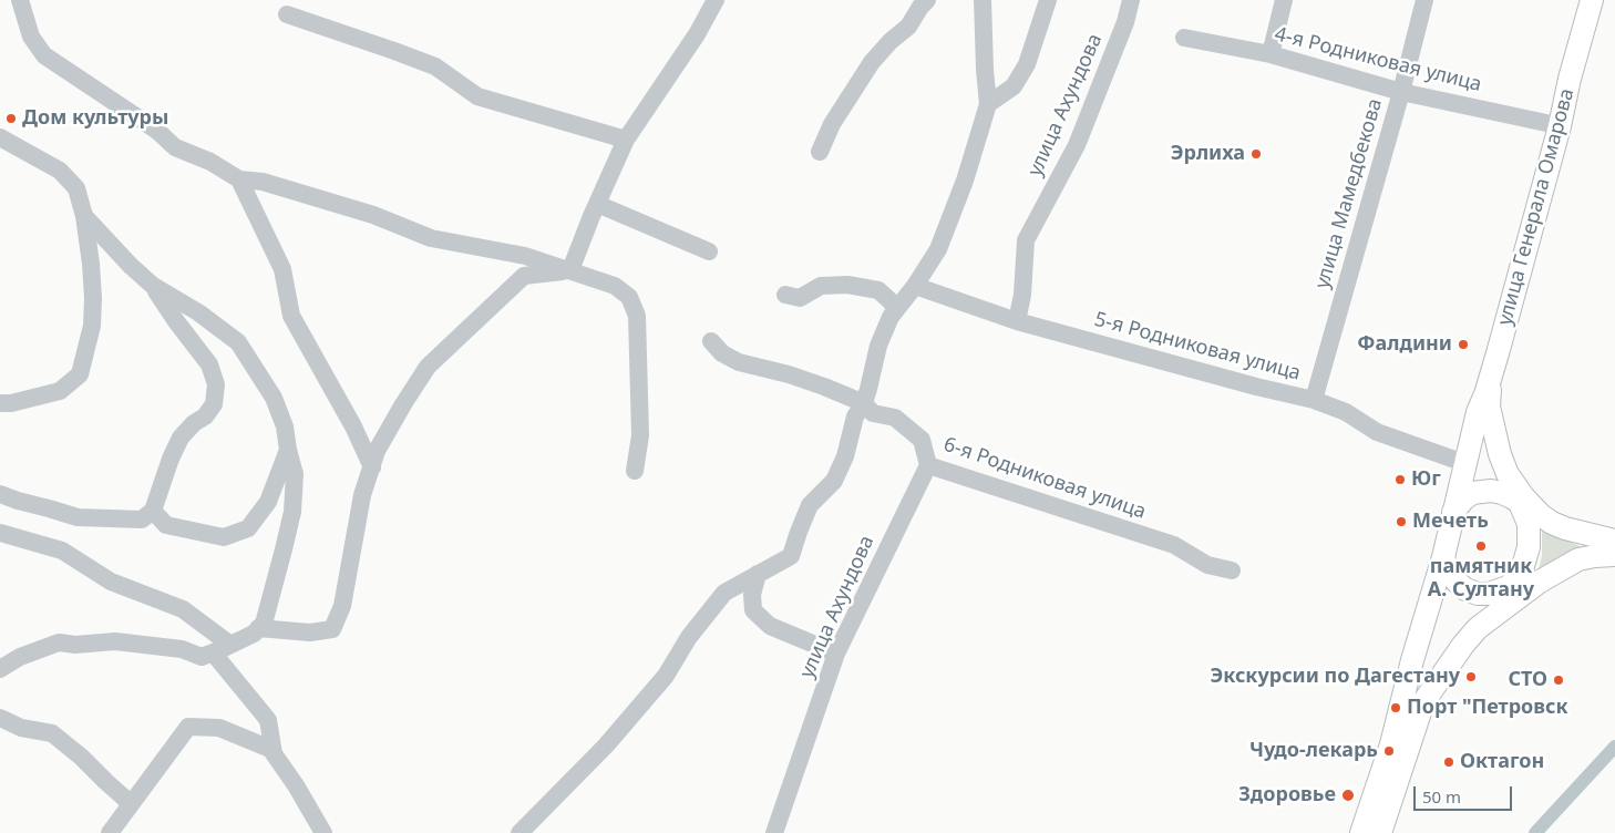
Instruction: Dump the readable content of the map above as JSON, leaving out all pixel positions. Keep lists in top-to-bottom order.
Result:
{
  "streets": {
    "main road": ["улица Генерала Омарова"],
    "street": [
      "4-я Родниковая улица",
      "улица Ахундова",
      "улица Мамедбекова",
      "5-я Родниковая улица",
      "6-я Родниковая улица"
    ]
  },
  "crossings": [
    ["4-я Родниковая улица", "улица Мамедбекова"],
    ["4-я Родниковая улица", "улица Генерала Омарова"],
    ["улица Ахундова", "5-я Родниковая улица"],
    ["улица Ахундова", "6-я Родниковая улица"],
    ["улица Мамедбекова", "5-я Родниковая улица"],
    ["улица Генерала Омарова", "5-я Родниковая улица"]
  ],
  "places": [
    "Дом культуры",
    "Эрлиха",
    "Фалдини",
    "Юг",
    "Мечеть",
    "памятник А. Султану",
    "Экскурсии по Дагестану",
    "СТО",
    "Порт \"Петровск",
    "Чудо-лекарь",
    "Октагон",
    "Здоровье"
  ],
  "scale_bar": "50 m"
}
